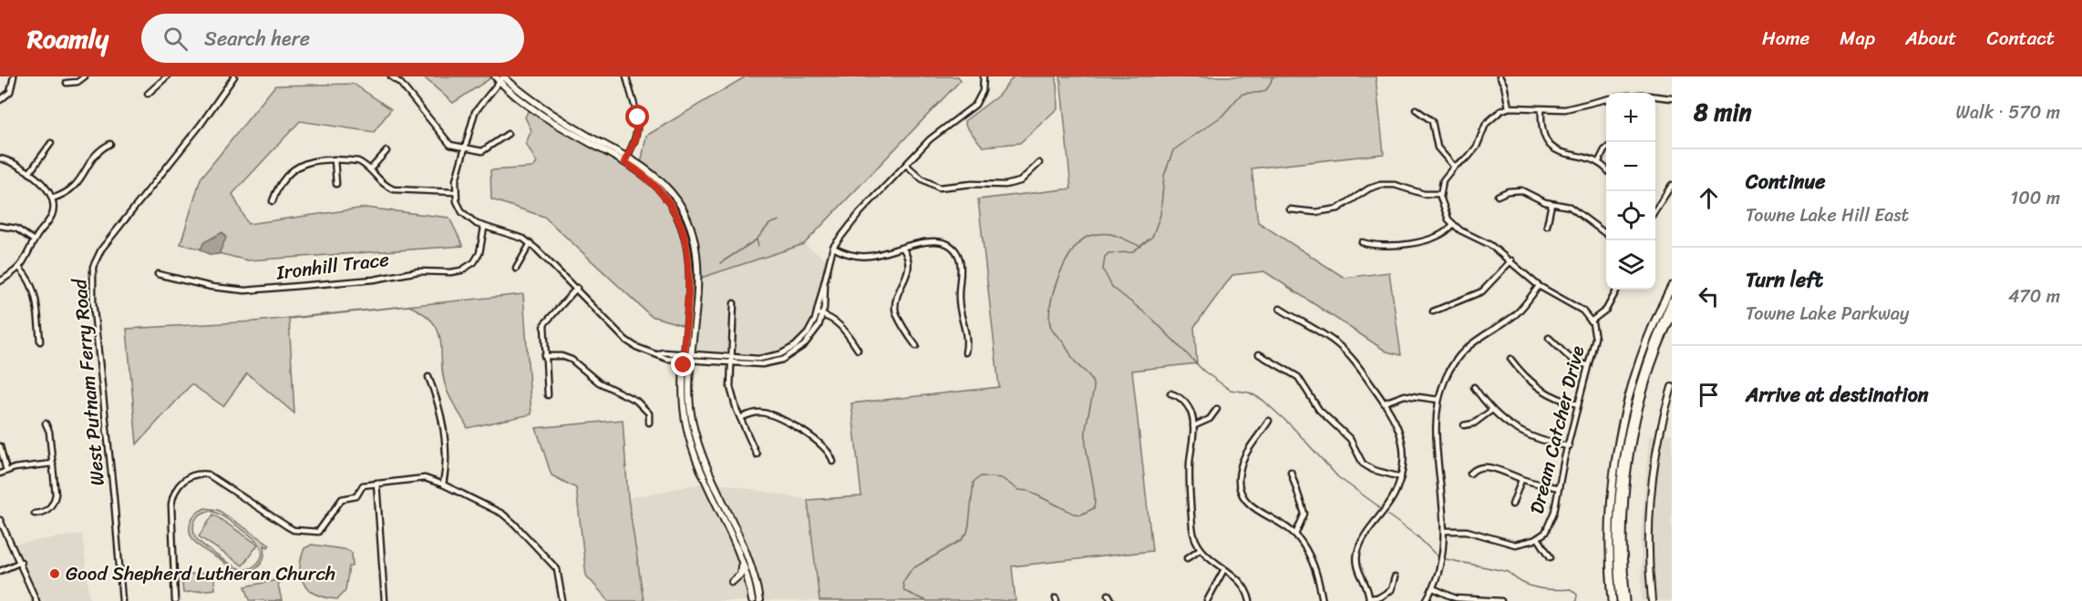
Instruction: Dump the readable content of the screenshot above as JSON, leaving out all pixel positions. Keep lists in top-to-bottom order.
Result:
{
  "streets": {
    "street": ["Ironhill Trace", "West Putnam Ferry Road", "Dream Catcher Drive"]
  },
  "places": ["Good Shepherd Lutheran Church"],
  "page": {
    "header": "Roamly",
    "search": "Search here",
    "nav": [
      "Home",
      "Map",
      "About",
      "Contact"
    ],
    "heading": ["8 min", "Walk · 570 m"],
    "map_buttons": ["+", "−"],
    "list": [
      ["Continue", "Towne Lake Hill East", "100 m"],
      ["Turn left", "Towne Lake Parkway", "470 m"],
      "Arrive at destination"
    ]
  }
}
